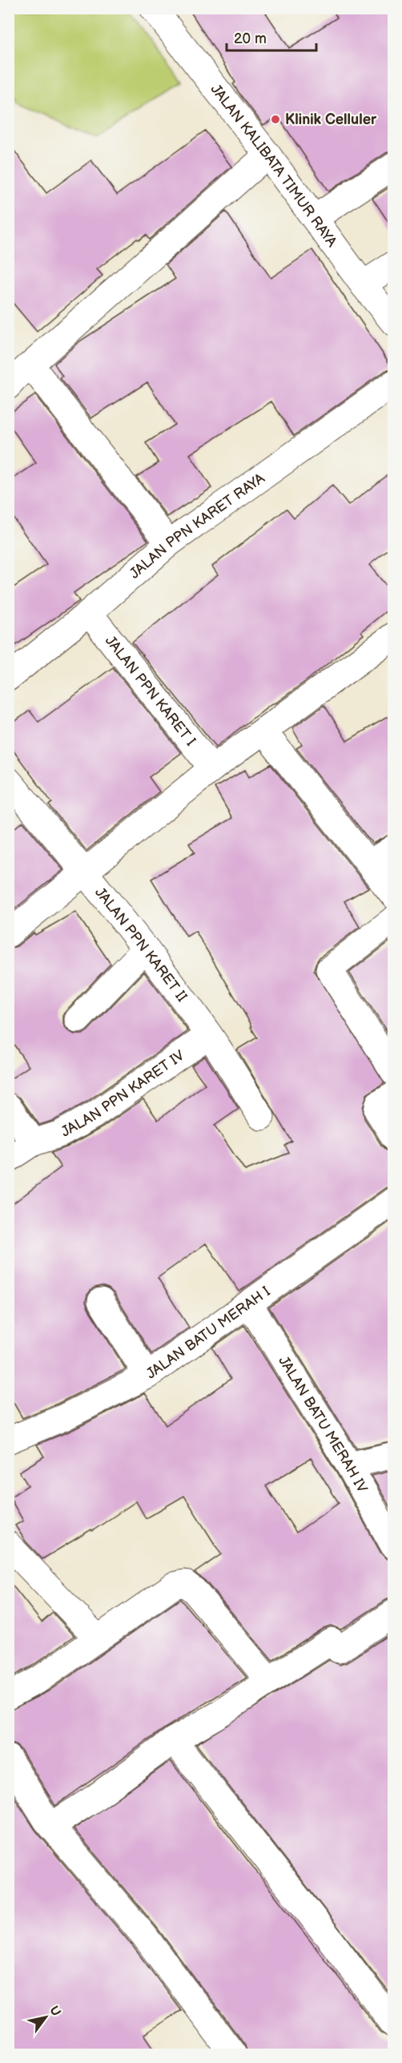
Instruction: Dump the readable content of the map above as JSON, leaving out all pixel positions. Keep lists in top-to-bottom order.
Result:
{
  "streets": {
    "street": [
      "JALAN KALIBATA TIMUR RAYA",
      "JALAN PPN KARET RAYA",
      "JALAN PPN KARET I",
      "JALAN PPN KARET II",
      "JALAN PPN KARET IV",
      "JALAN BATU MERAH I",
      "JALAN BATU MERAH IV"
    ]
  },
  "crossings": [
    ["JALAN PPN KARET RAYA", "JALAN PPN KARET I"],
    ["JALAN PPN KARET II", "JALAN PPN KARET IV"],
    ["JALAN BATU MERAH I", "JALAN BATU MERAH IV"]
  ],
  "places": ["Klinik Celluler"],
  "scale_bar": "20 m",
  "north": "top right"
}
